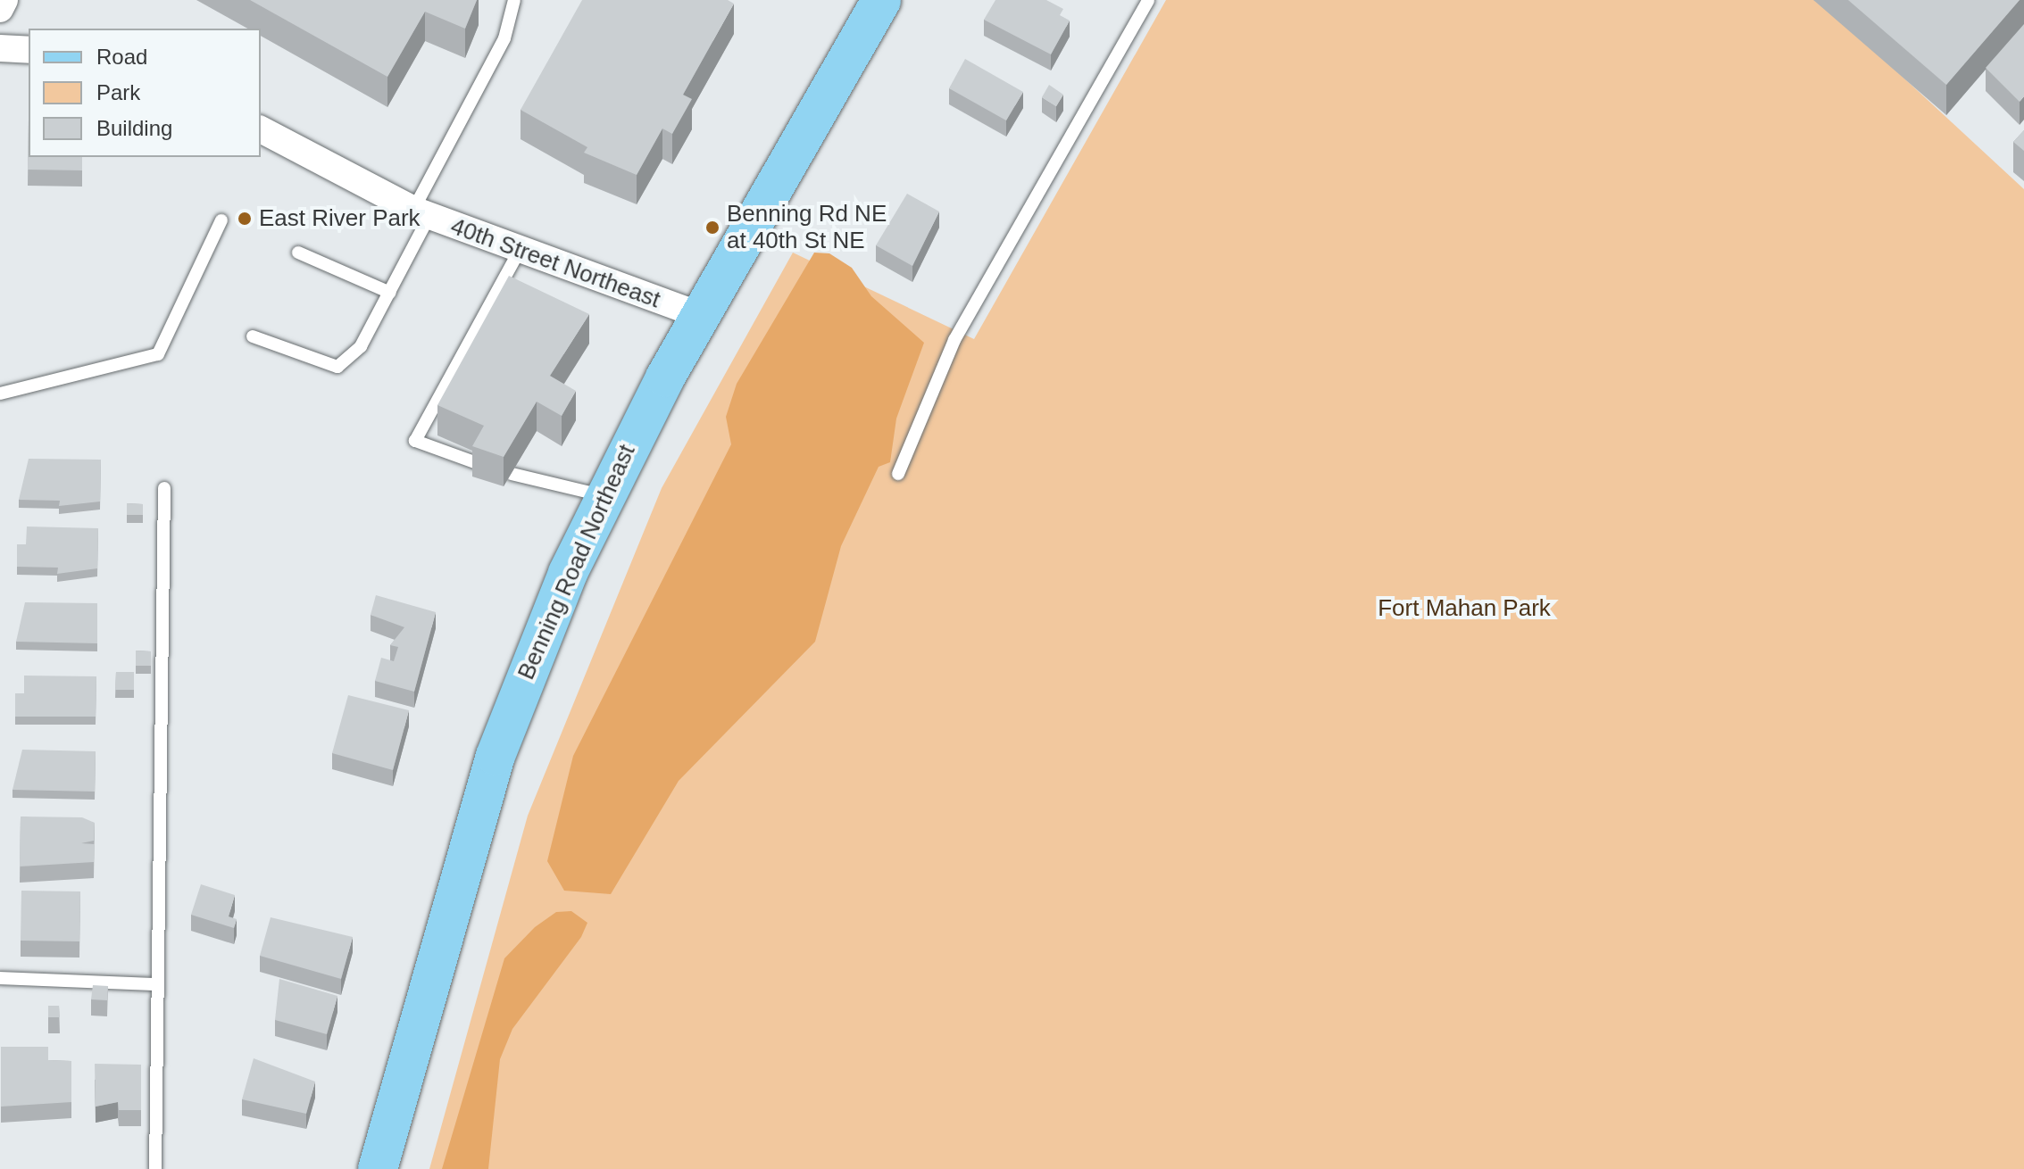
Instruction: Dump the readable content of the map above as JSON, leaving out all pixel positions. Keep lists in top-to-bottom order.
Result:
{
  "streets": {
    "main road": ["Benning Road Northeast"],
    "street": ["40th Street Northeast"]
  },
  "crossings": [
    ["40th Street Northeast", "Benning Road Northeast"]
  ],
  "parks": ["Fort Mahan Park"],
  "places": ["East River Park", "Benning Rd NE at 40th St NE"],
  "legend": ["Road", "Park", "Building"]
}
